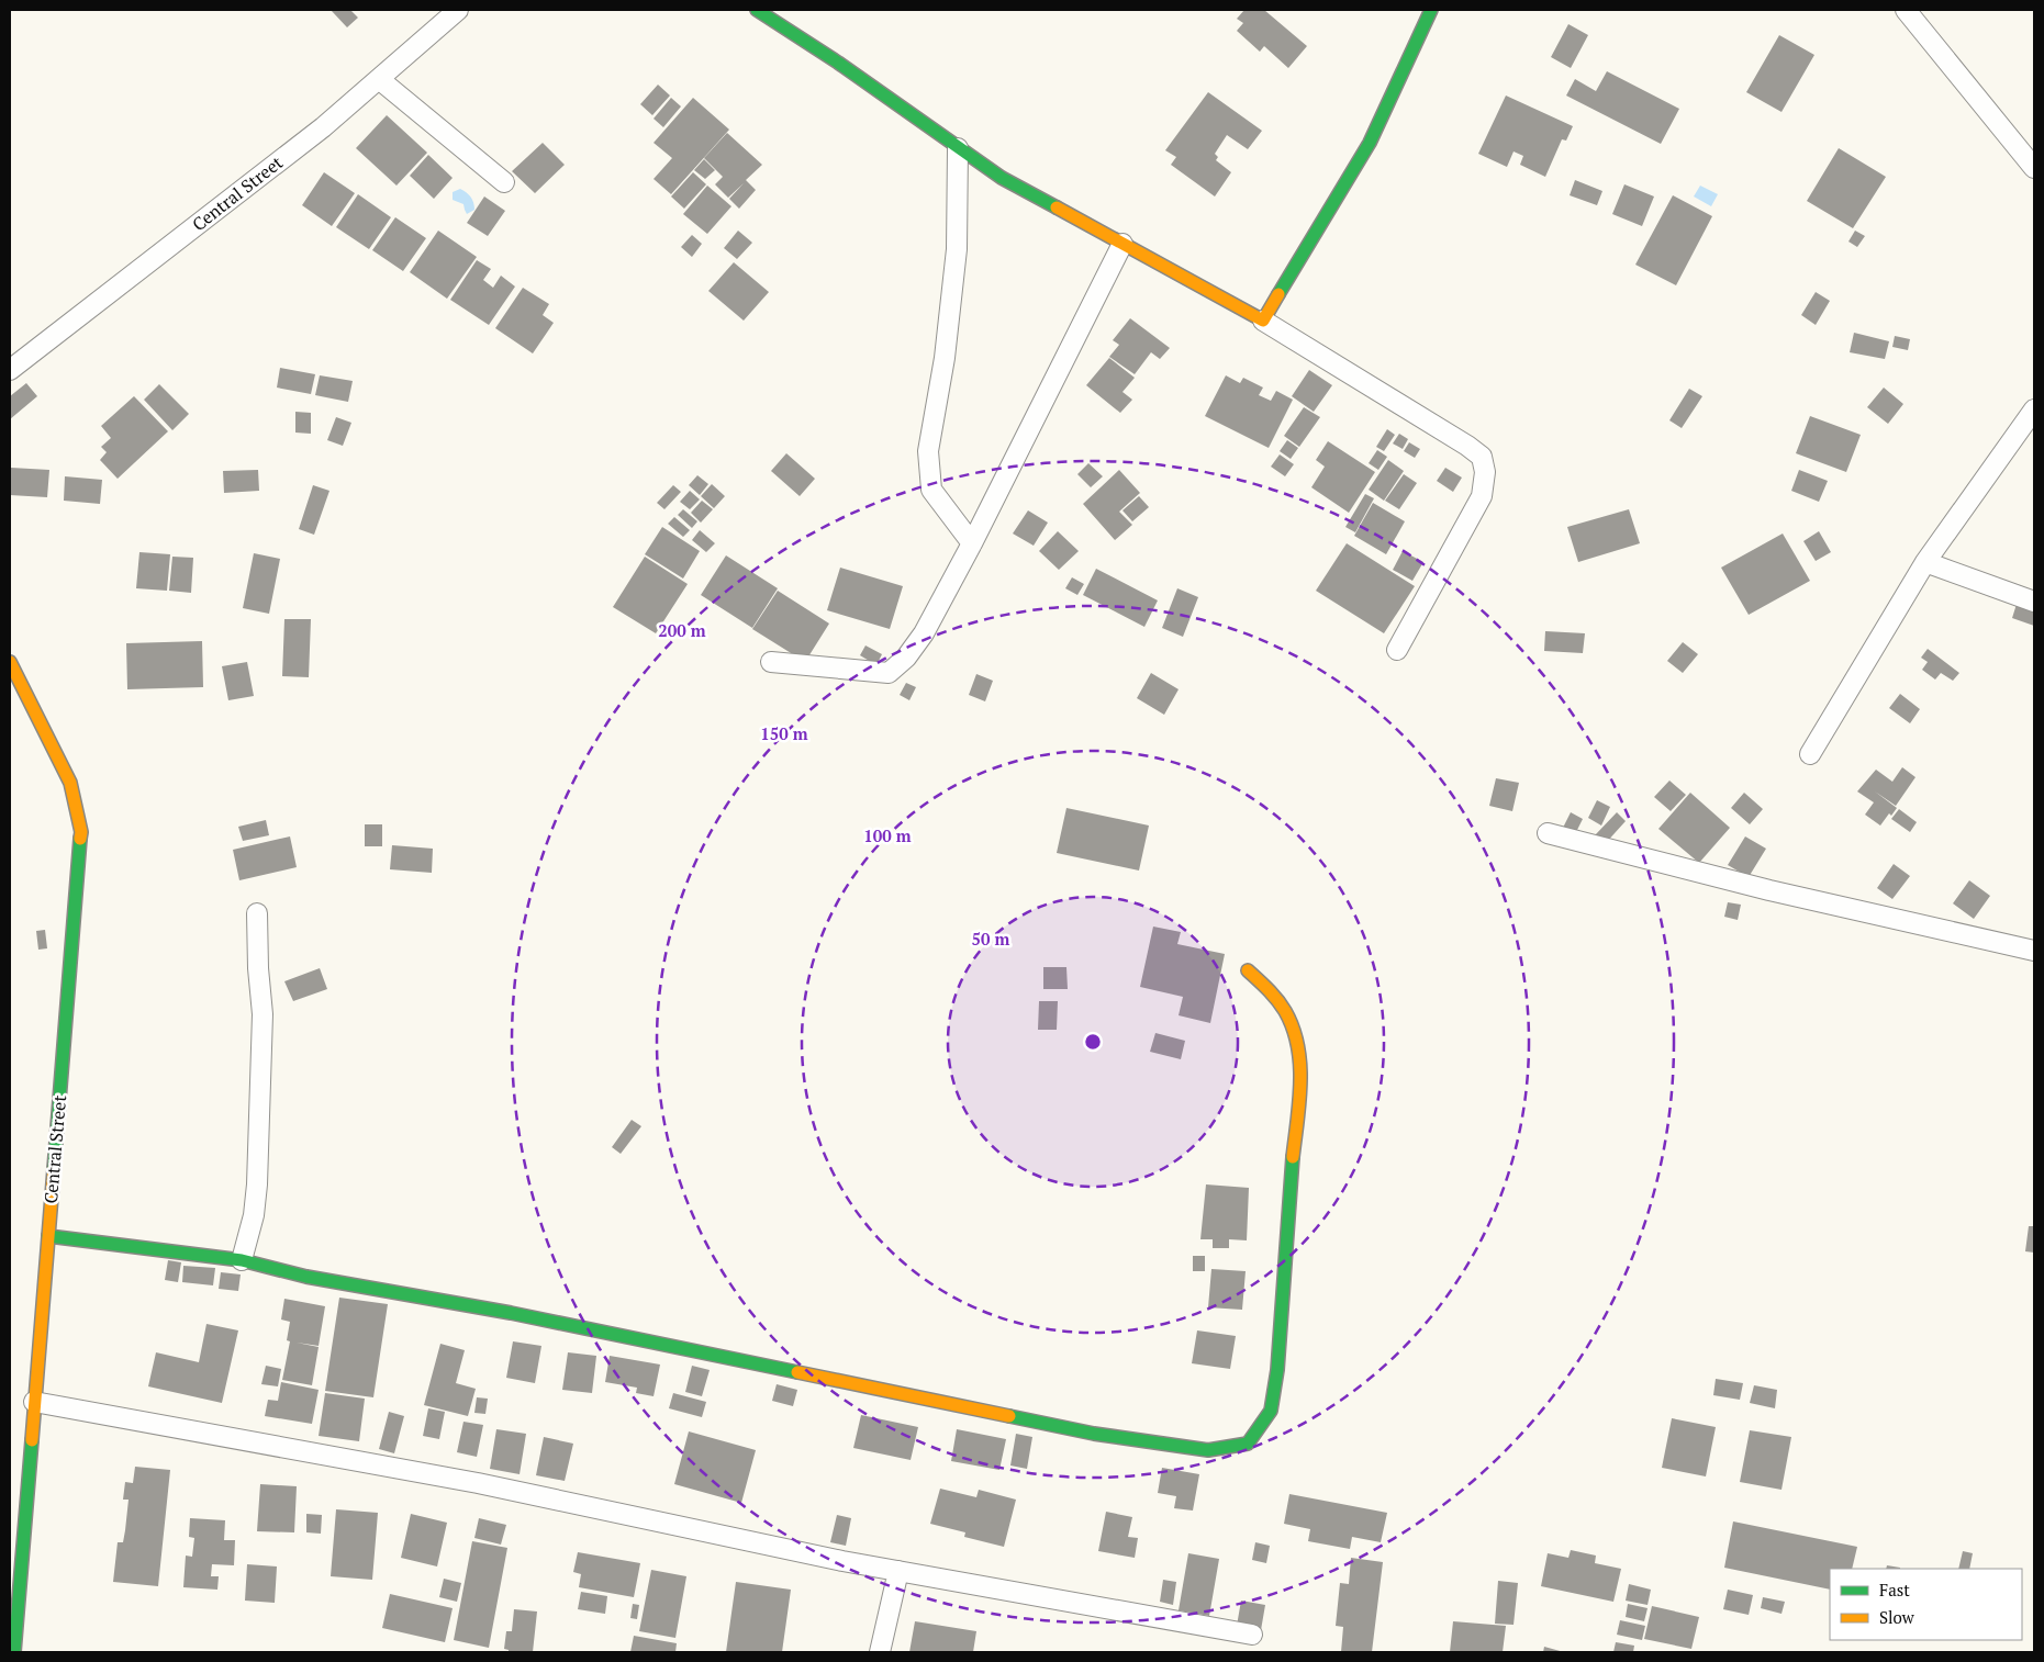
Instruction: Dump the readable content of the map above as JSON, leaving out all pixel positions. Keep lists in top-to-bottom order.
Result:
{
  "streets": {
    "street": ["Central Street"]
  },
  "legend": ["Fast", "Slow"],
  "rings": [
    "200 m",
    "150 m",
    "100 m",
    "50 m"
  ]
}
